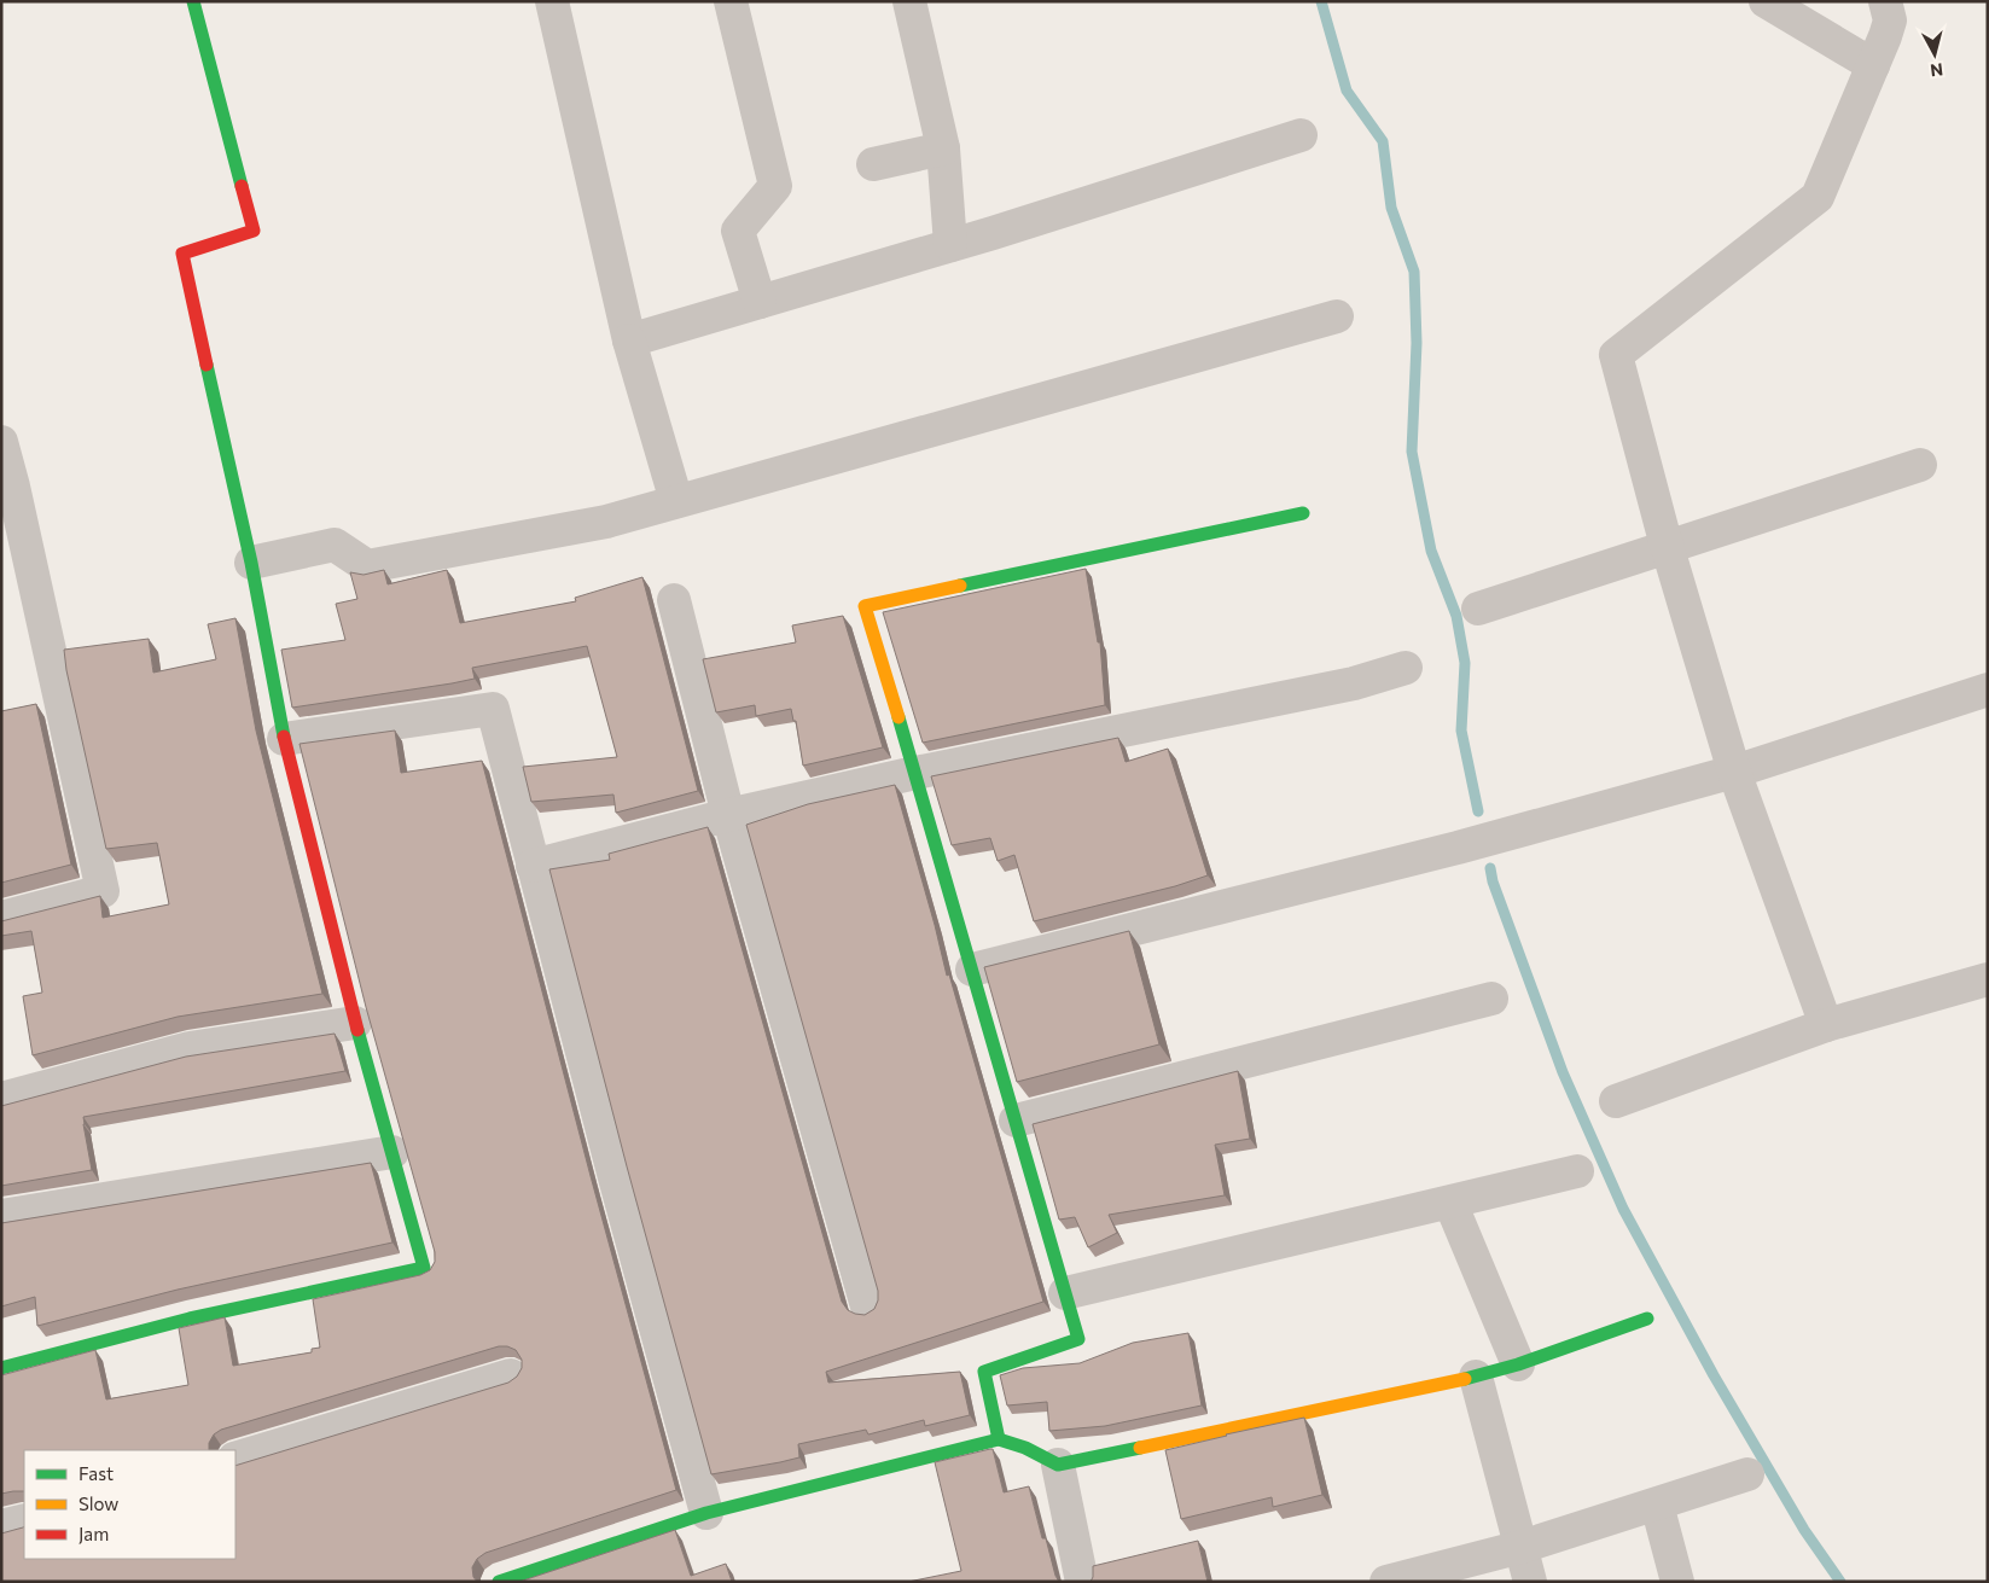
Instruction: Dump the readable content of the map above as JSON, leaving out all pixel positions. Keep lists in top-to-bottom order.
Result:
{
  "legend": ["Fast", "Slow", "Jam"],
  "north": "bottom"
}
